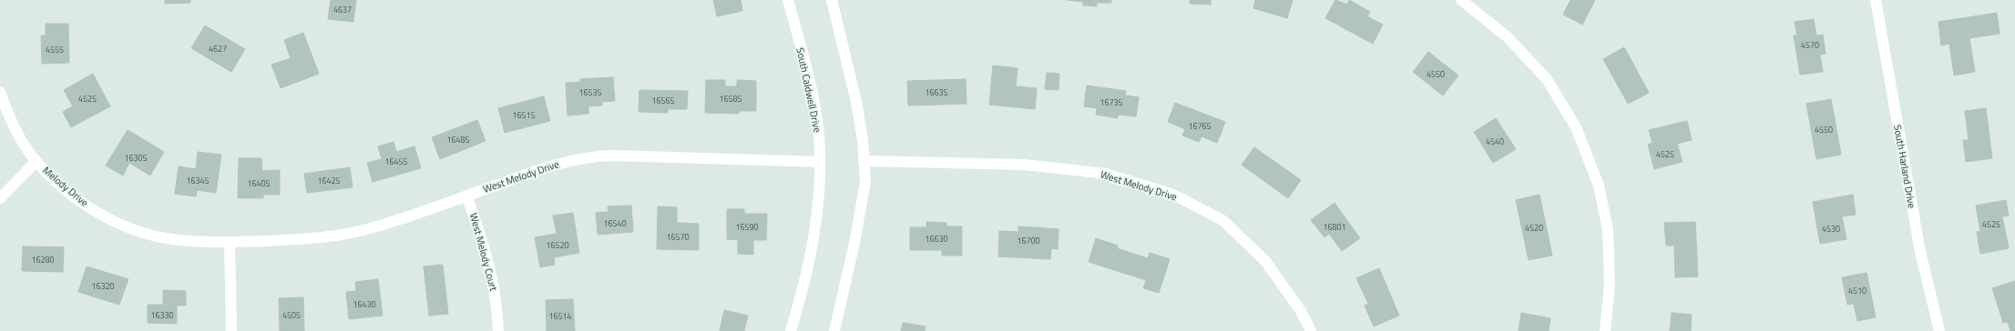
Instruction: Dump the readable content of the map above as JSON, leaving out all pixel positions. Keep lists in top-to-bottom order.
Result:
{
  "streets": {
    "street": [
      "South Caldwell Drive",
      "South Harland Drive",
      "West Melody Drive",
      "Melody Drive",
      "West Melody Court"
    ]
  },
  "crossings": [
    ["South Caldwell Drive", "West Melody Drive"],
    ["West Melody Drive", "Melody Drive"],
    ["West Melody Drive", "West Melody Court"]
  ],
  "house_numbers": [
    "4637",
    "4570",
    "4627",
    "4555",
    "4550",
    "16535",
    "16635",
    "4525",
    "16585",
    "16565",
    "16735",
    "16515",
    "16765",
    "4550",
    "16485",
    "4540",
    "4525",
    "16305",
    "16455",
    "16345",
    "16425",
    "16405",
    "16540",
    "4525",
    "16590",
    "16801",
    "4520",
    "4530",
    "16570",
    "16630",
    "16700",
    "16520",
    "16280",
    "16320",
    "4510",
    "16430",
    "16330",
    "4505",
    "16514"
  ]
}
